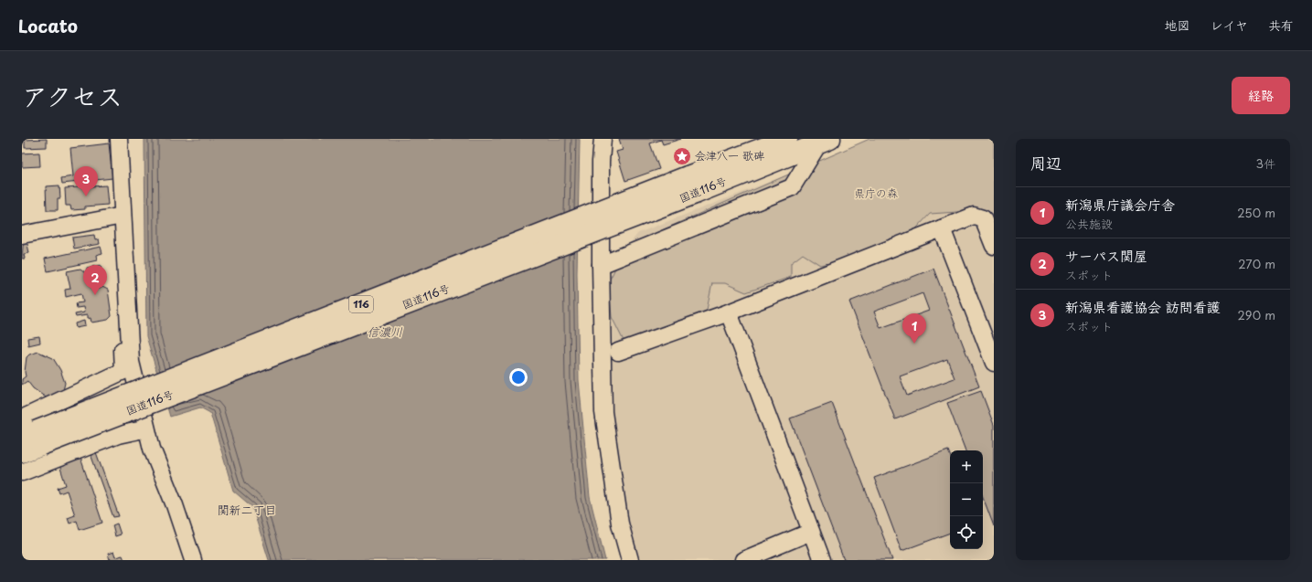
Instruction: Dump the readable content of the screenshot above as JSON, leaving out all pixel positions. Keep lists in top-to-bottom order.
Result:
{
  "streets": {
    "highway": ["国道116号", "116"]
  },
  "districts": ["関新二丁目"],
  "water": ["信濃川"],
  "parks": ["県庁の森"],
  "places": {
    "place": ["会津八一 歌碑"]
  },
  "page": {
    "header": "Locato",
    "nav": ["地図", "レイヤ", "共有"],
    "title": "アクセス",
    "buttons": "経路",
    "heading": ["周辺", "3件"],
    "pins": ["3", "2", "1"],
    "list": [
      {
        "mark": "1",
        "name": "新潟県庁議会庁舎",
        "note": "公共施設",
        "value": "250 m"
      },
      {
        "mark": "2",
        "name": "サーパス関屋",
        "note": "スポット",
        "value": "270 m"
      },
      {
        "mark": "3",
        "name": "新潟県看護協会 訪問看護",
        "note": "スポット",
        "value": "290 m"
      }
    ],
    "map_buttons": ["+", "−"]
  }
}
